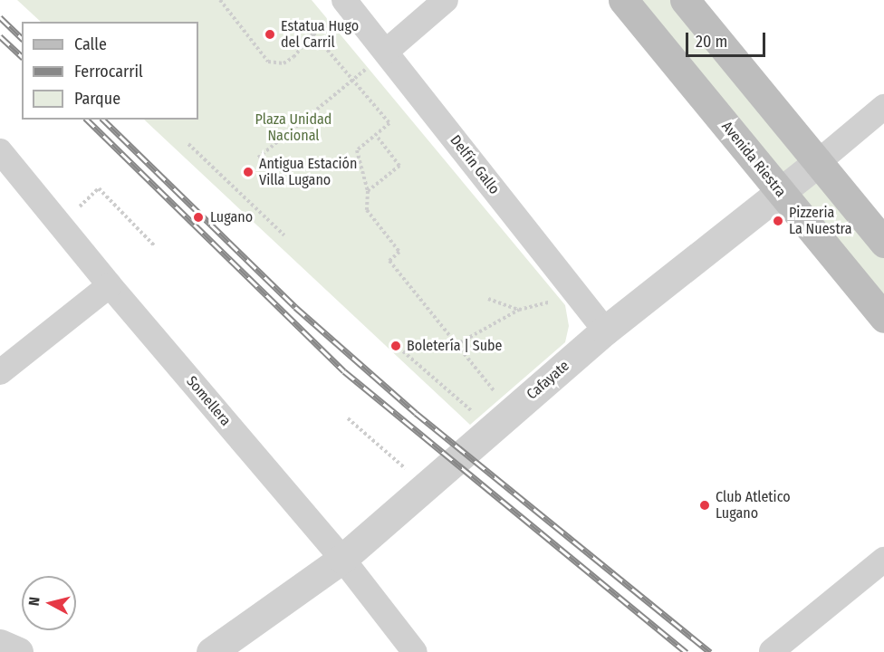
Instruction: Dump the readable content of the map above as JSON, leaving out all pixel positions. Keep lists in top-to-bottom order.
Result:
{
  "streets": {
    "main road": ["Avenida Riestra"],
    "street": ["Delfín Gallo", "Cafayate", "Somellera"]
  },
  "crossings": [
    ["Avenida Riestra", "Cafayate"],
    ["Delfín Gallo", "Cafayate"],
    ["Cafayate", "Somellera"]
  ],
  "parks": ["Plaza Unidad Nacional"],
  "places": [
    "Estatua Hugo del Carril",
    "Antigua Estación Villa Lugano",
    "Lugano",
    "Pizzeria La Nuestra",
    "Boletería | Sube",
    "Club Atletico Lugano"
  ],
  "legend": ["Calle", "Ferrocarril", "Parque"],
  "scale_bar": "20 m",
  "north": "left"
}
